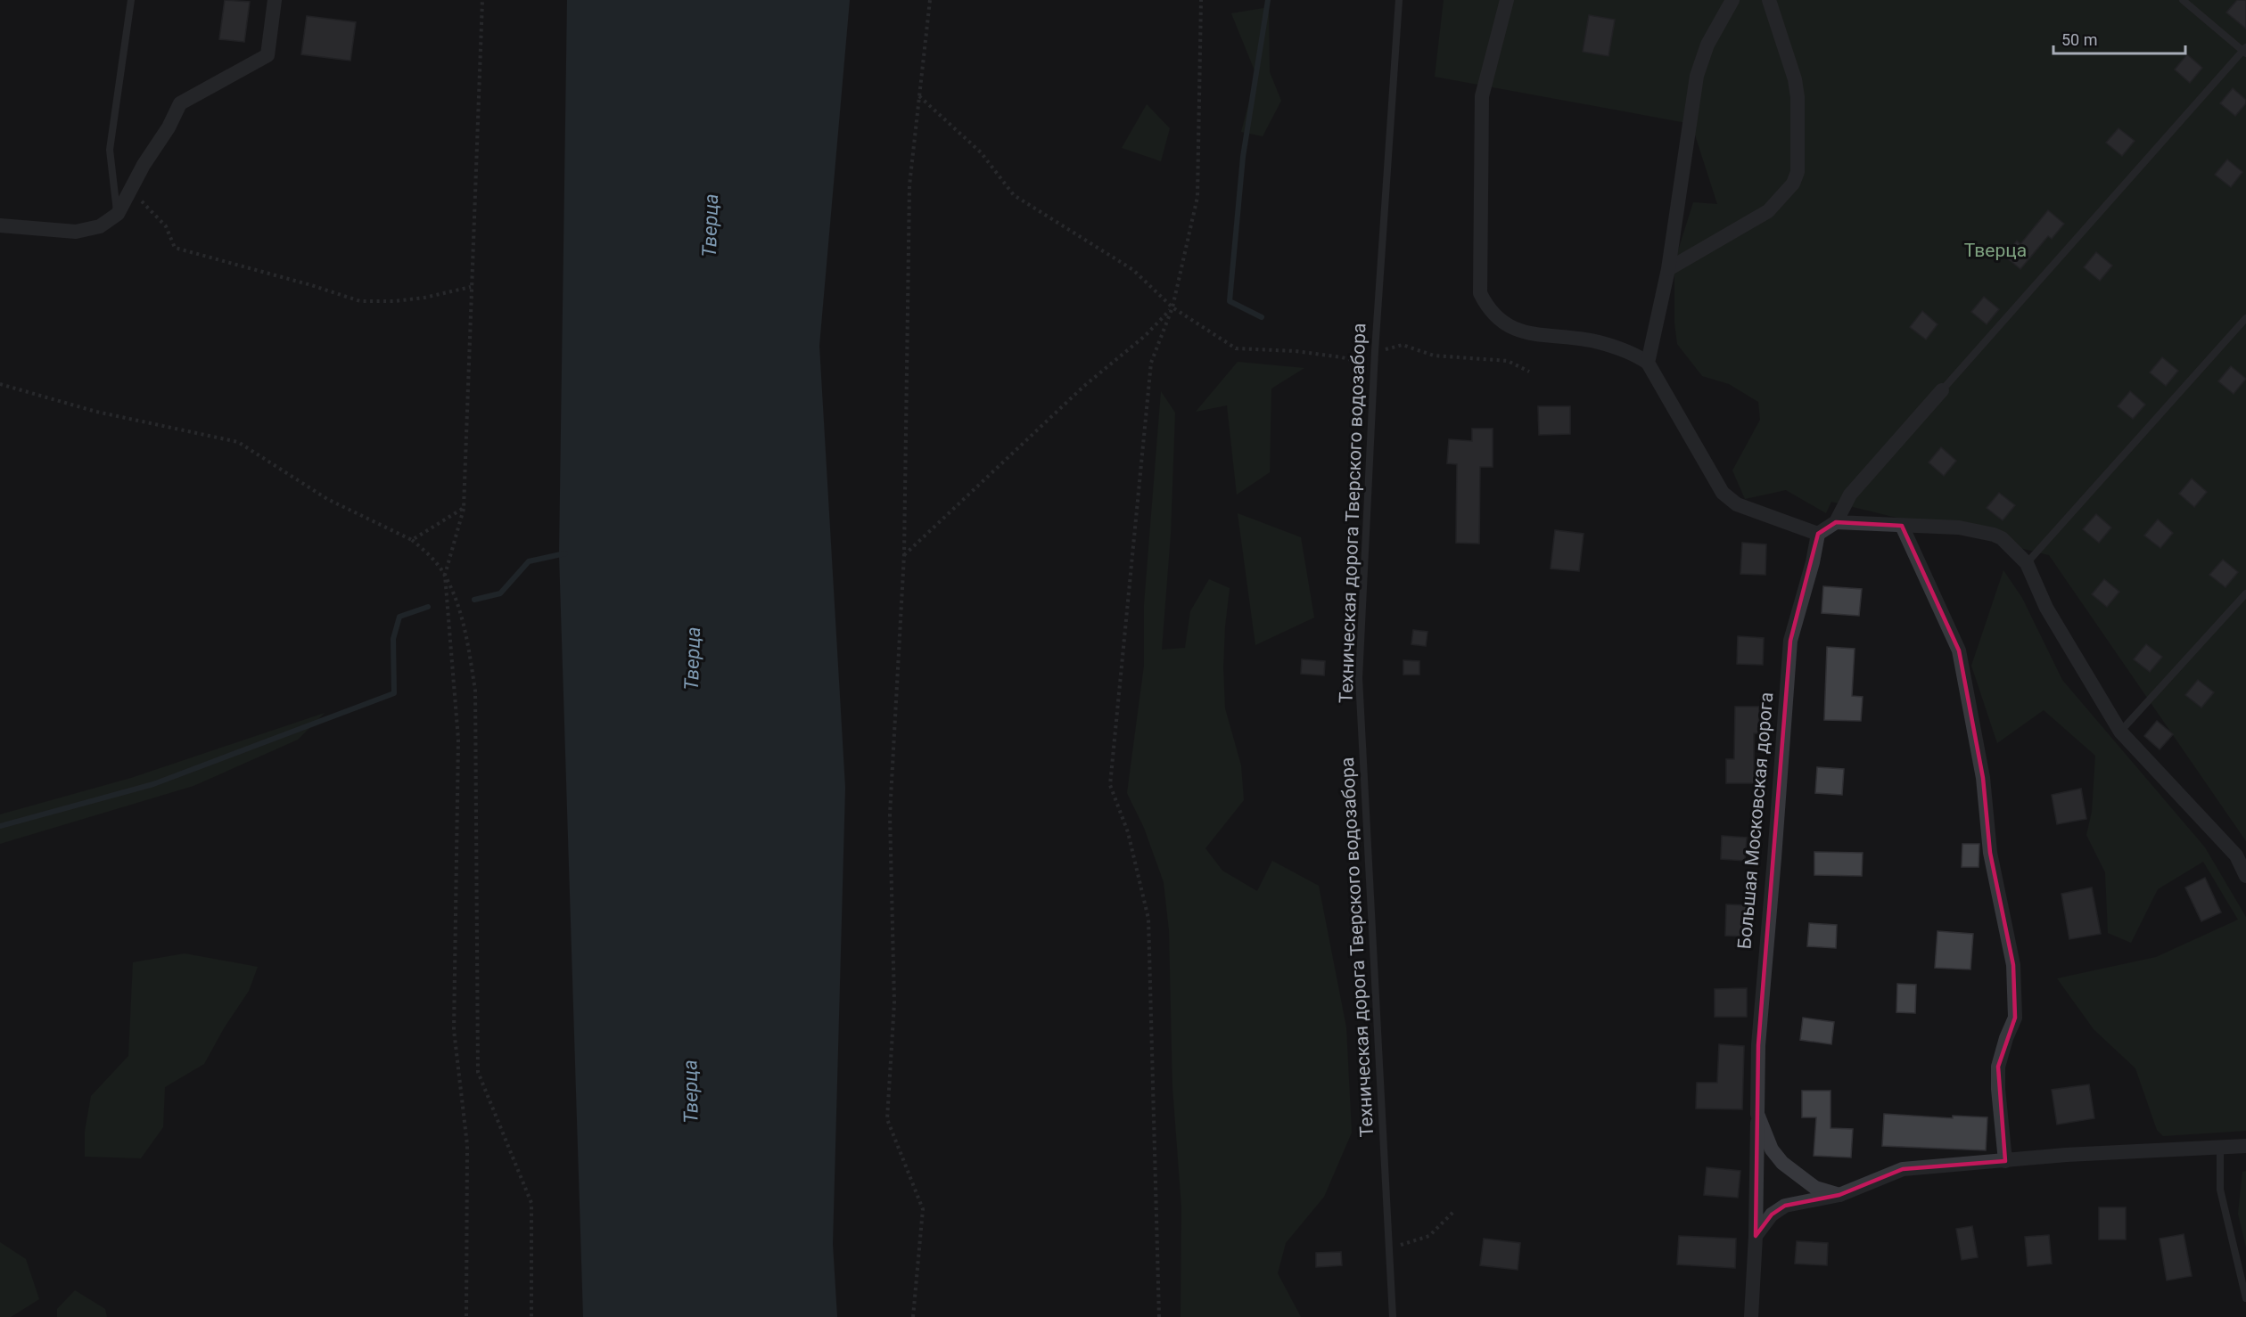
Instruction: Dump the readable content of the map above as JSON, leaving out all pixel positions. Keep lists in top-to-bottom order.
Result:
{
  "streets": {
    "street": ["Большая Московская дорога"],
    "lane": ["Техническая дорога Тверского водозабора"]
  },
  "water": ["Тверца"],
  "parks": ["Тверца"],
  "scale_bar": "50 m"
}
